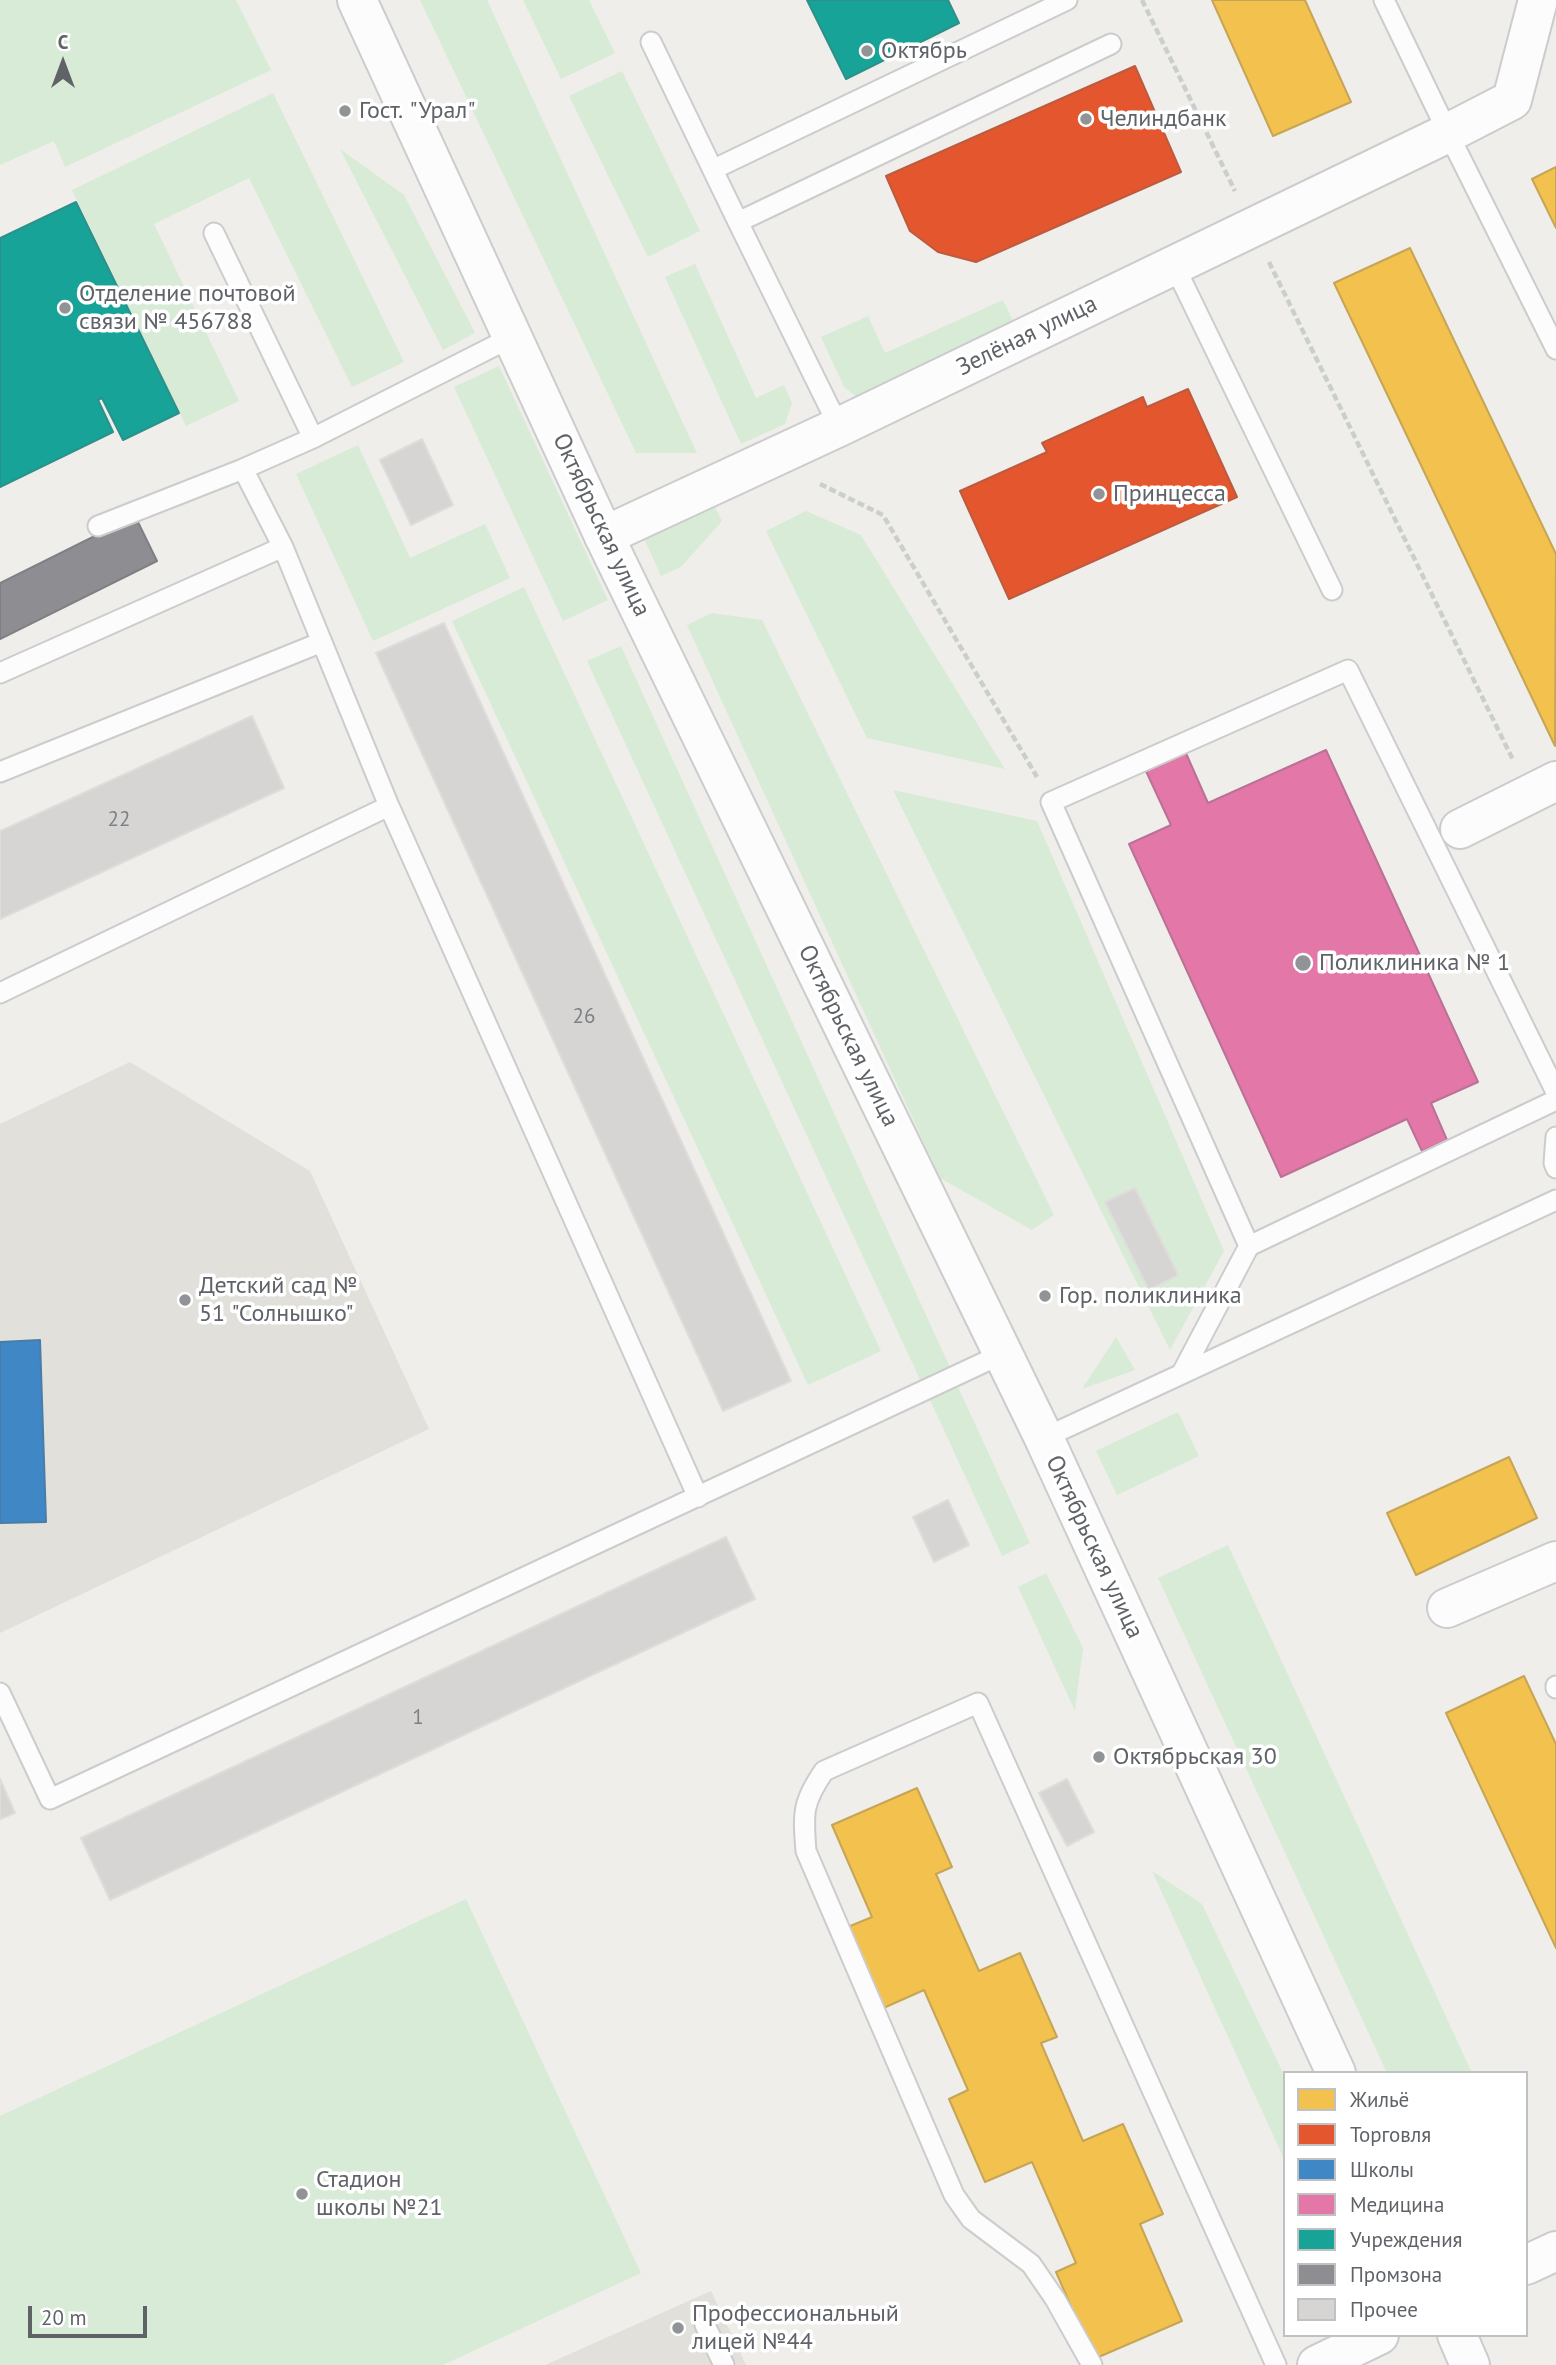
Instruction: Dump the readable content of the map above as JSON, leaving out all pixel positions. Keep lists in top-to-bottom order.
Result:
{
  "streets": {
    "street": ["Зелёная улица", "Октябрьская улица"]
  },
  "crossings": [
    ["Зелёная улица", "Октябрьская улица"]
  ],
  "places": [
    "Октябрь",
    "Гост. \"Урал\"",
    "Челиндбанк",
    "Отделение почтовой связи № 456788",
    "Принцесса",
    "Поликлиника № 1",
    "Гор. поликлиника",
    "Детский сад № 51 \"Солнышко\"",
    "Октябрьская 30",
    "Стадион школы №21",
    "Профессиональный лицей №44"
  ],
  "house_numbers": ["22", "26", "1"],
  "legend": [
    "Жильё",
    "Торговля",
    "Школы",
    "Медицина",
    "Учреждения",
    "Промзона",
    "Прочее"
  ],
  "scale_bar": "20 m",
  "north": "top"
}
